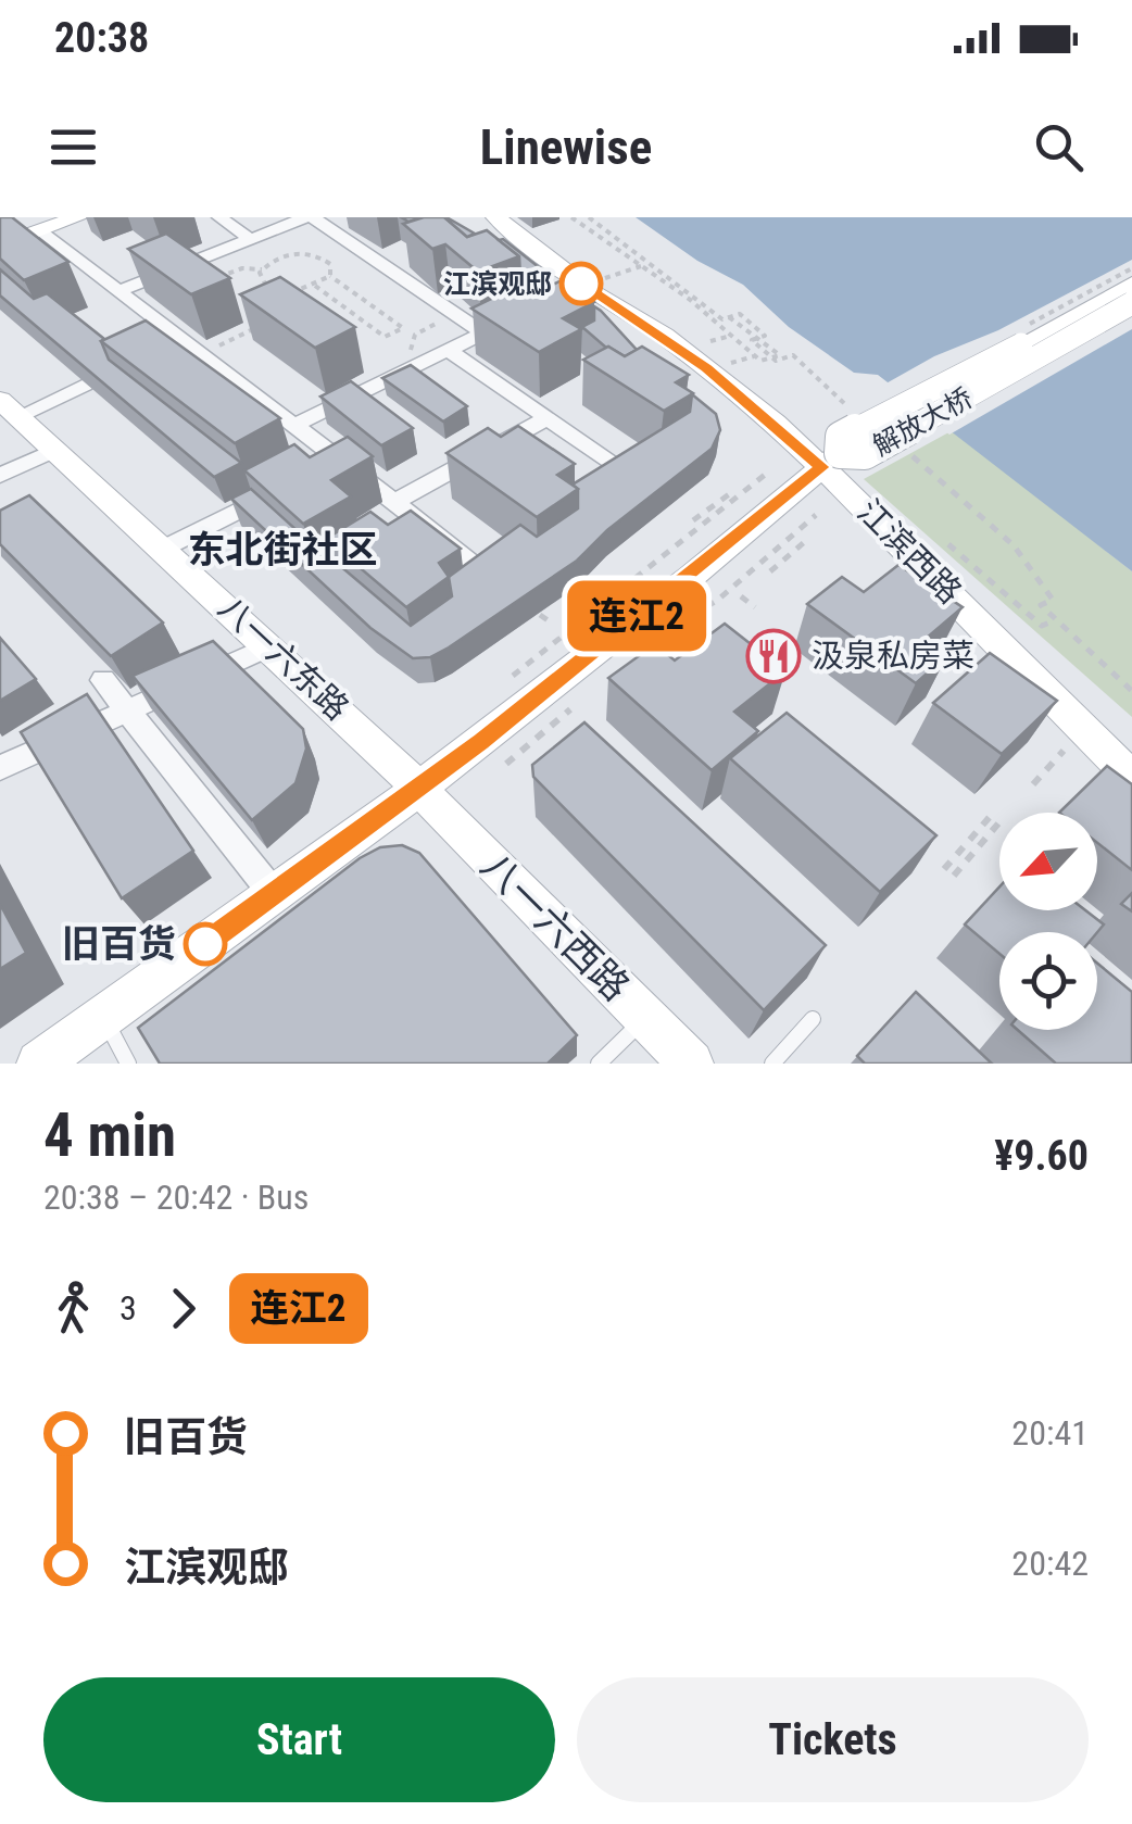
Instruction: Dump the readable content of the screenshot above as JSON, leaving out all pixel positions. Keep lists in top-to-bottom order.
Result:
{
  "streets": {
    "main road": [
      "解放大桥",
      "江滨西路",
      "八一六东路",
      "八一六西路"
    ]
  },
  "crossings": [
    ["解放大桥", "江滨西路"],
    ["八一六东路", "八一六西路"]
  ],
  "districts": ["东北街社区"],
  "places": {
    "other": ["江滨观邸", "旧百货"],
    "restaurant": ["汲泉私房菜"]
  },
  "lines": ["bus line 连江2"],
  "north": "bottom left",
  "page": {
    "status": "20:38",
    "header": "Linewise",
    "on_map": "连江2",
    "heading": ["4 min", "20:38 – 20:42 · Bus", "¥9.60"],
    "legs": ["3", "连江2"],
    "list": [
      {
        "name": "旧百货",
        "value": "20:41"
      },
      {
        "name": "江滨观邸",
        "value": "20:42"
      }
    ],
    "buttons": ["Start", "Tickets"]
  }
}
